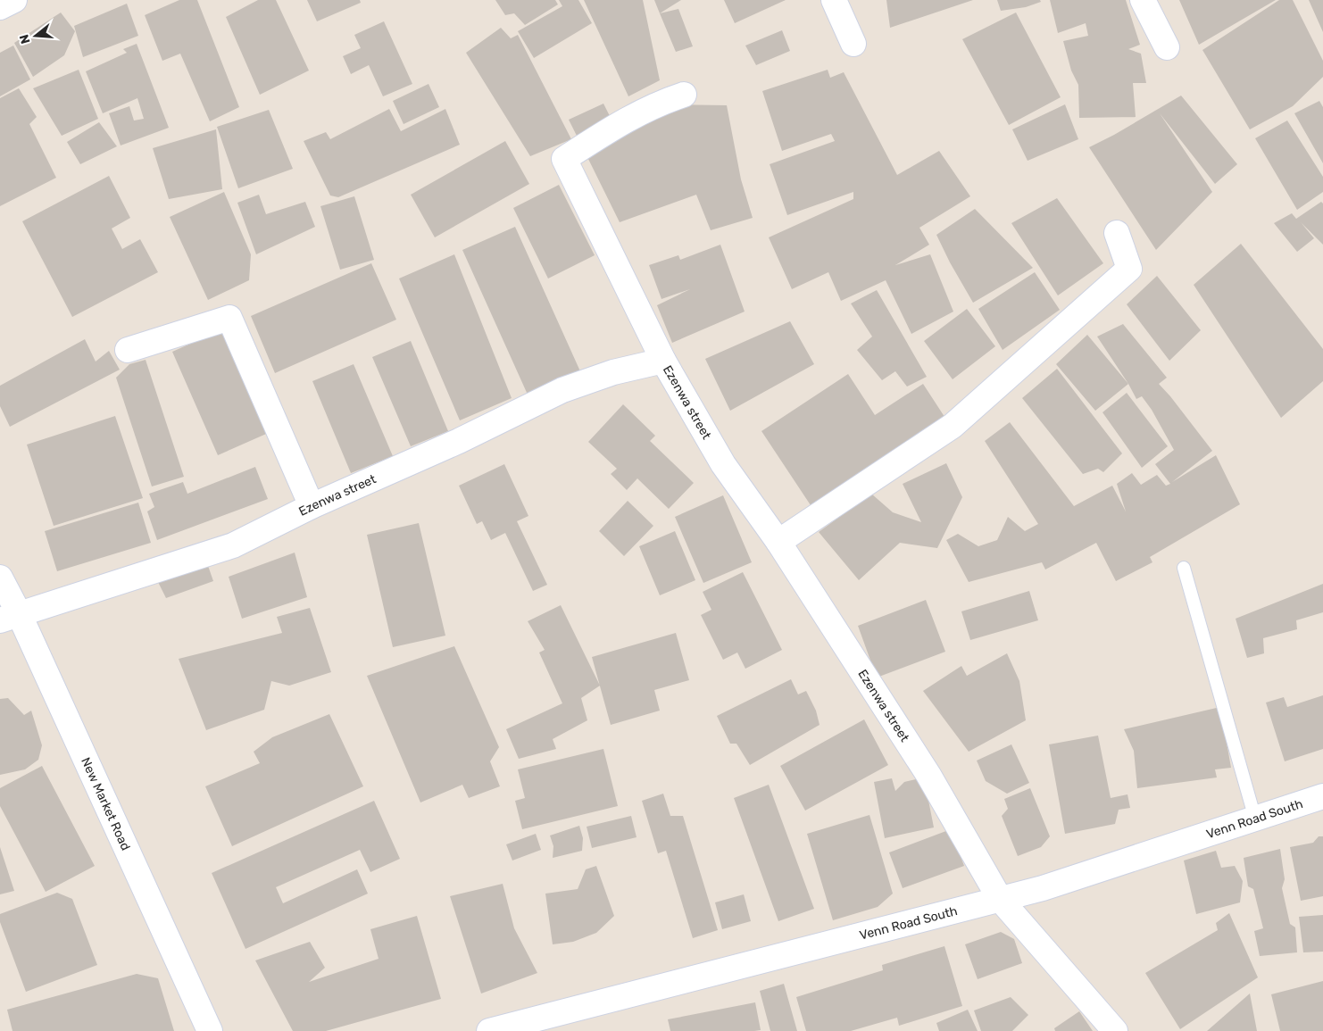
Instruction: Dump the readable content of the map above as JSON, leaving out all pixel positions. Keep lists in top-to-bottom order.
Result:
{
  "streets": {
    "street": ["Ezenwa street", "New Market Road", "Venn Road South"]
  },
  "crossings": [
    ["Ezenwa street", "New Market Road"],
    ["Ezenwa street", "Venn Road South"]
  ],
  "north": "left"
}
